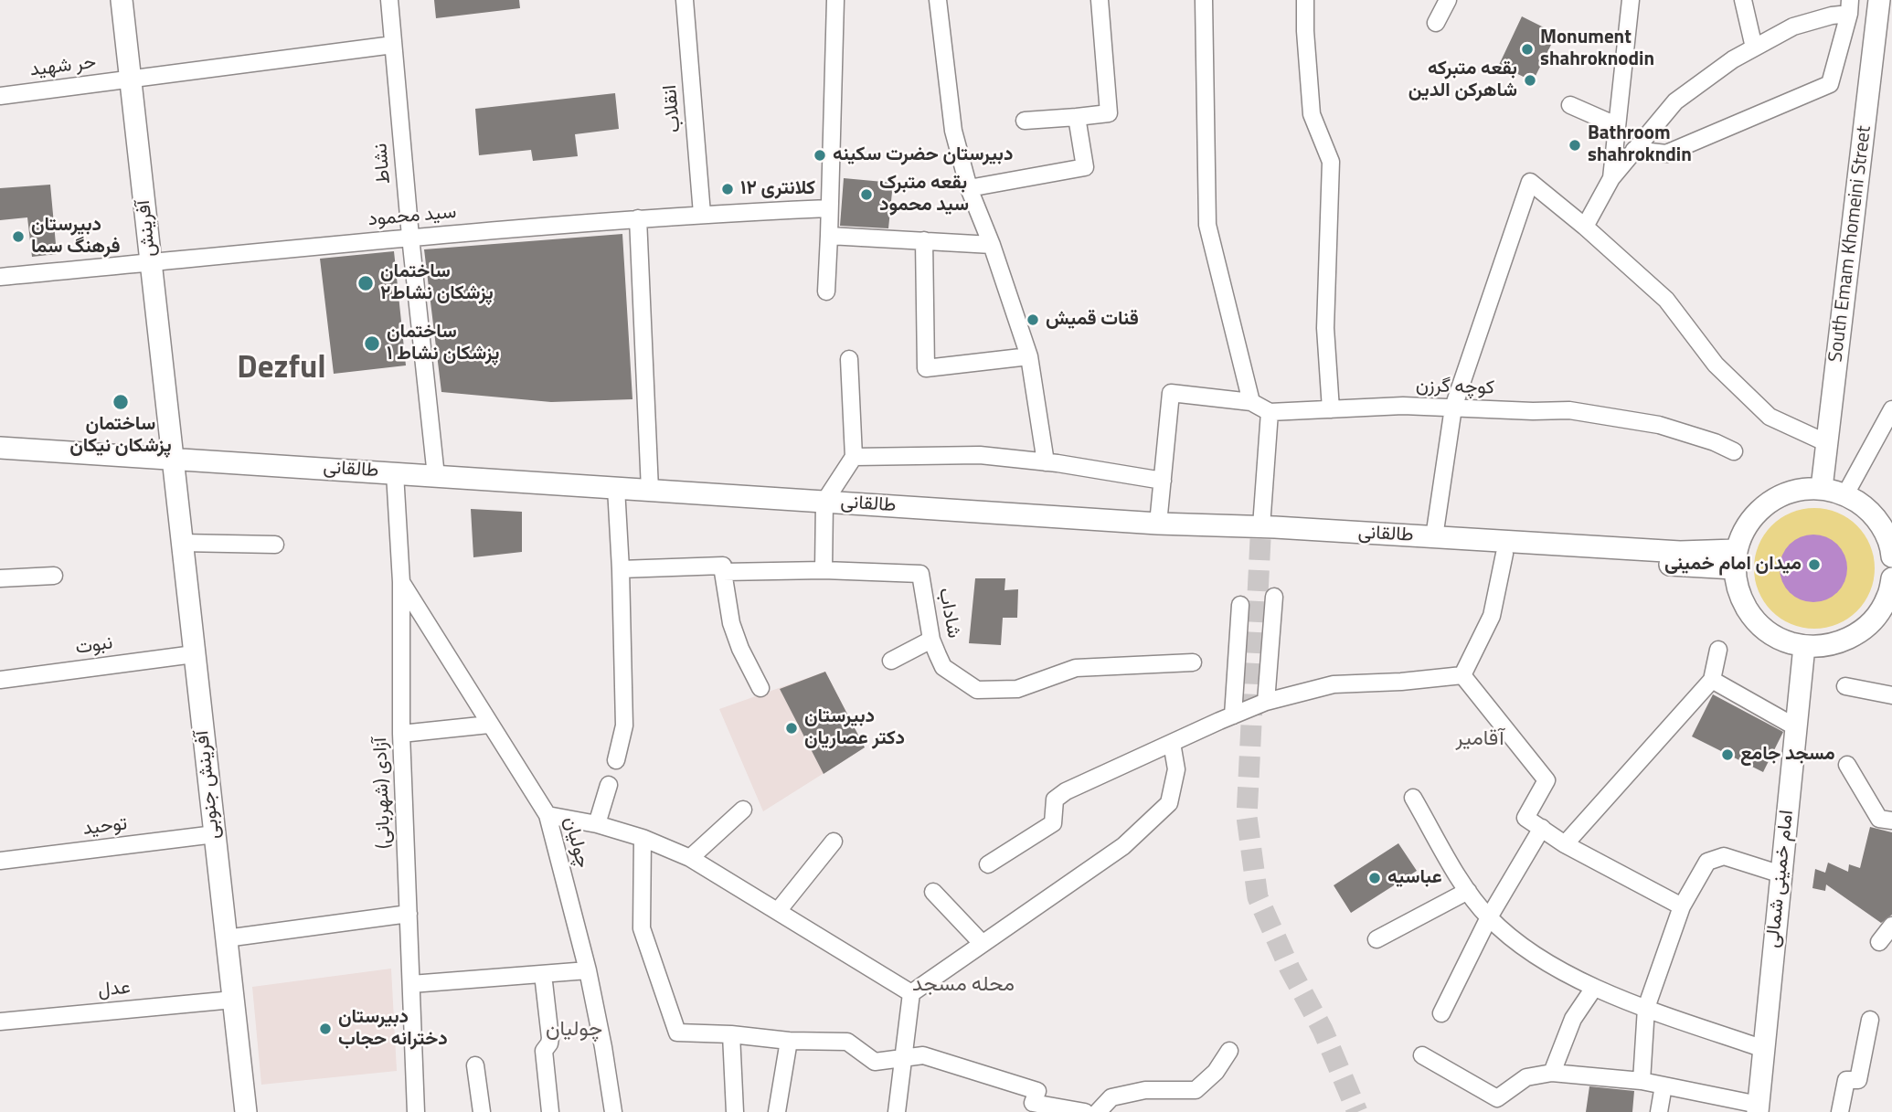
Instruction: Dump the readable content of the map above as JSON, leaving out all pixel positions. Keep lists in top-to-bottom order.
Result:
{
  "streets": {
    "main road": [
      "آفرینش",
      "South Emam Khomeini Street",
      "طالقانی",
      "آفرینش جنوبی",
      "امام خمینی شمالی"
    ],
    "street": [
      "حر شهید",
      "انقلاب",
      "نشاط",
      "سید محمود",
      "کوچه گرزن",
      "شاداب",
      "نبوت",
      "آزادی (شهربانی)",
      "توحید",
      "چولیان",
      "عدل"
    ]
  },
  "crossings": [
    ["حر شهید", "نشاط"],
    ["حر شهید", "آفرینش"],
    ["انقلاب", "سید محمود"],
    ["نشاط", "سید محمود"],
    ["نشاط", "طالقانی"],
    ["سید محمود", "آفرینش"],
    ["آفرینش", "طالقانی"],
    ["آفرینش", "آفرینش جنوبی"],
    ["طالقانی", "آفرینش جنوبی"],
    ["طالقانی", "آزادی (شهربانی)"],
    ["نبوت", "آفرینش جنوبی"],
    ["آفرینش جنوبی", "توحید"],
    ["آفرینش جنوبی", "عدل"],
    ["آزادی (شهربانی)", "چولیان"]
  ],
  "districts": [
    "Dezful",
    "آقامیر",
    "محله مسجد",
    "چولیان"
  ],
  "places": [
    "Monument shahroknodin",
    "بقعه متبرکه شاهرکن الدین",
    "Bathroom shahrokndin",
    "دبیرستان حضرت سکینه",
    "کلانتری ۱۲",
    "بقعه متبرک سید محمود",
    "دبیرستان فرهنگ سما",
    "ساختمان پزشکان نشاط۲",
    "قنات قمیش",
    "ساختمان پزشکان نشاط ۱",
    "ساختمان پزشکان نیکان",
    "میدان امام خمینی",
    "دبیرستان دکتر عصاریان",
    "مسجد جامع",
    "عباسیه",
    "دبیرستان دخترانه حجاب"
  ]
}
